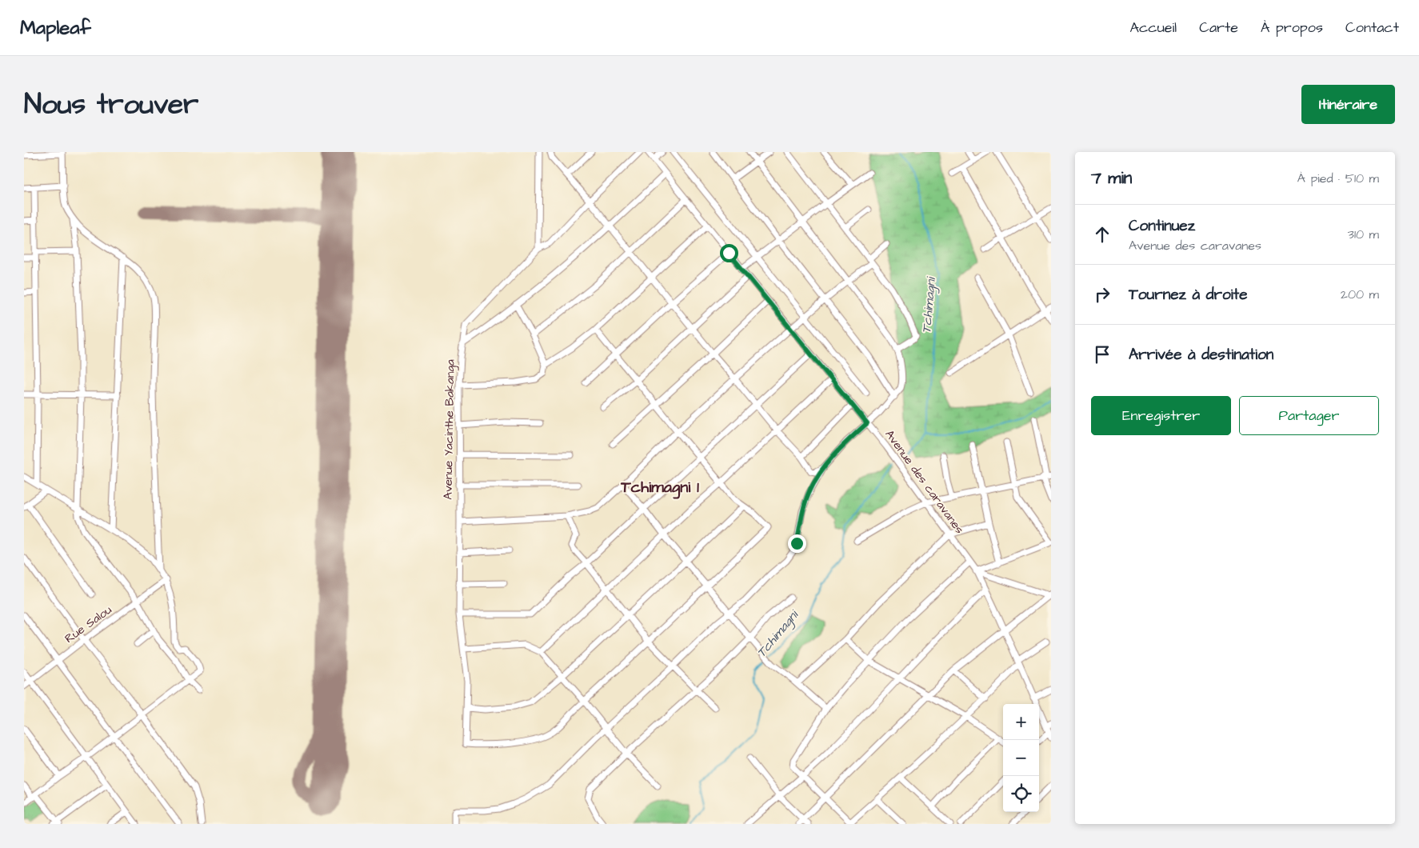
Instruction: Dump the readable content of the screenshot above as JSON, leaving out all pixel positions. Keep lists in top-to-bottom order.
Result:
{
  "streets": {
    "street": ["Avenue Yacinthe Bakanga", "Avenue des caravanes", "Rue Salou"]
  },
  "districts": ["Tchimagni 1"],
  "water": ["Tchimagni"],
  "page": {
    "header": "Mapleaf",
    "nav": [
      "Accueil",
      "Carte",
      "À propos",
      "Contact"
    ],
    "title": "Nous trouver",
    "buttons": [
      "Itinéraire",
      ["Enregistrer", "Partager"]
    ],
    "heading": ["7 min", "À pied · 510 m"],
    "list": [
      ["Continuez", "Avenue des caravanes", "310 m"],
      ["Tournez à droite", "200 m"],
      "Arrivée à destination"
    ],
    "map_buttons": ["+", "−"]
  }
}
